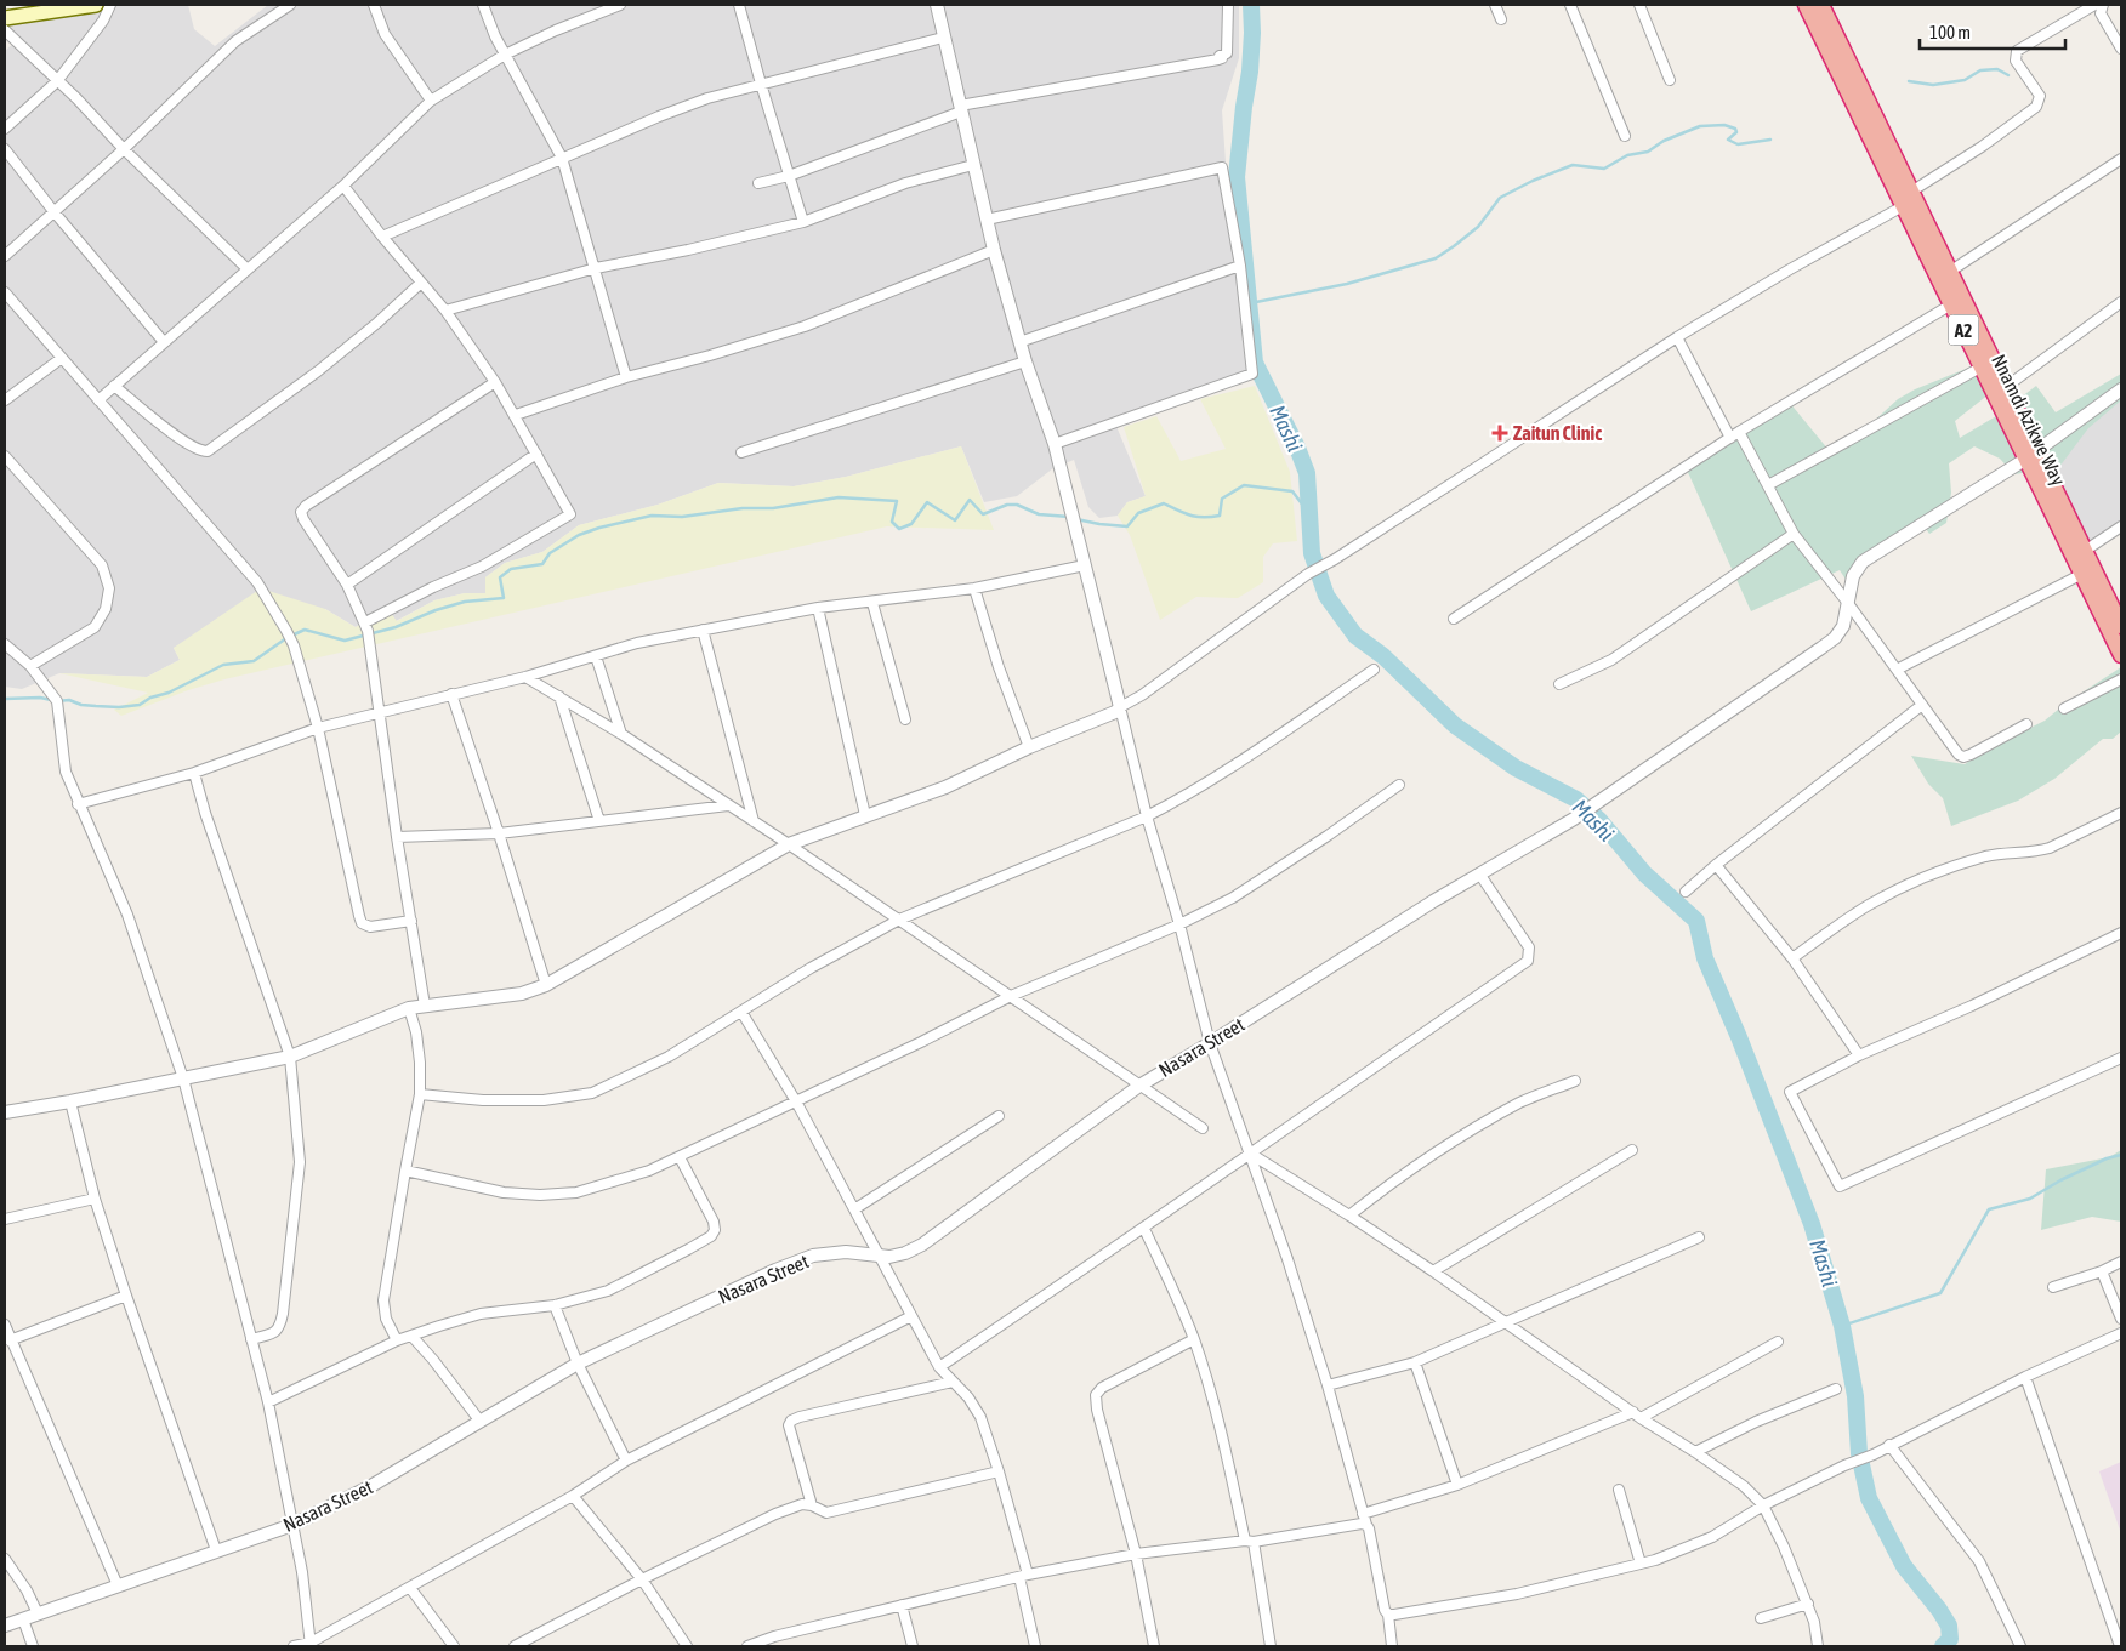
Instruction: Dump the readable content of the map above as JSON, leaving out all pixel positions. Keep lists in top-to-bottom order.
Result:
{
  "streets": {
    "highway": ["A2", "Nnamdi Azikwe Way"],
    "street": ["Nasara Street"]
  },
  "crossings": [
    ["Nnamdi Azikwe Way", "Nasara Street"]
  ],
  "water": ["Mashi"],
  "places": {
    "health": ["Zaitun Clinic"]
  },
  "scale_bar": "100 m"
}
